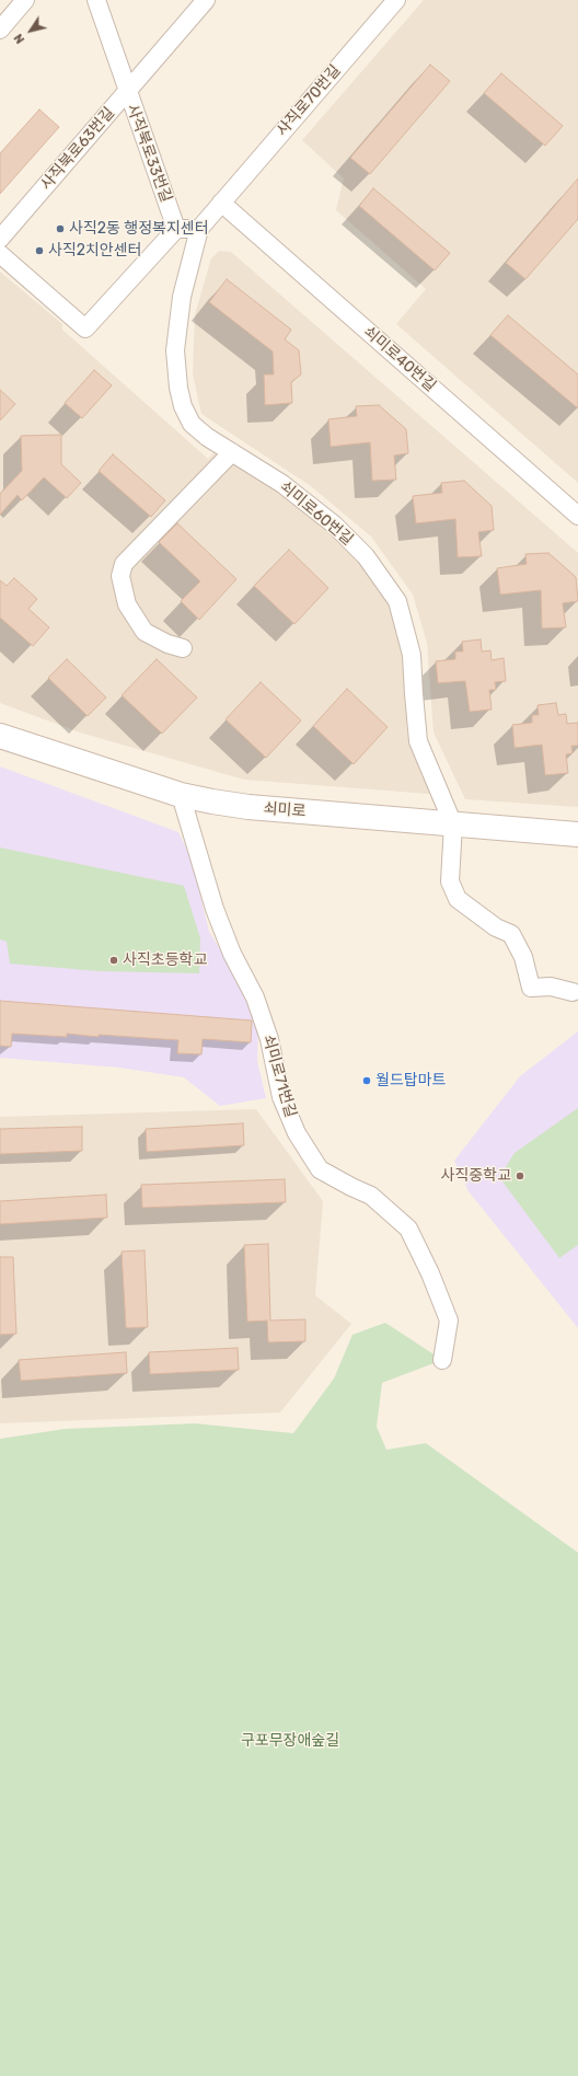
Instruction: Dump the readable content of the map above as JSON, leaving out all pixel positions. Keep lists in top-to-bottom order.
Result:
{
  "streets": {
    "main road": ["쇠미로"],
    "street": [
      "사직로70번길",
      "사직북로63번길",
      "사직북로33번길",
      "쇠미로40번길",
      "쇠미로60번길",
      "쇠미로71번길"
    ]
  },
  "crossings": [
    ["사직로70번길", "쇠미로40번길"],
    ["사직로70번길", "쇠미로60번길"],
    ["사직북로63번길", "사직북로33번길"],
    ["쇠미로60번길", "쇠미로"],
    ["쇠미로", "쇠미로71번길"]
  ],
  "parks": ["구포무장애숲길"],
  "places": [
    "사직2동 행정복지센터",
    "사직2치안센터",
    "사직초등학교",
    "월드탑마트",
    "사직중학교"
  ],
  "north": "bottom left"
}
